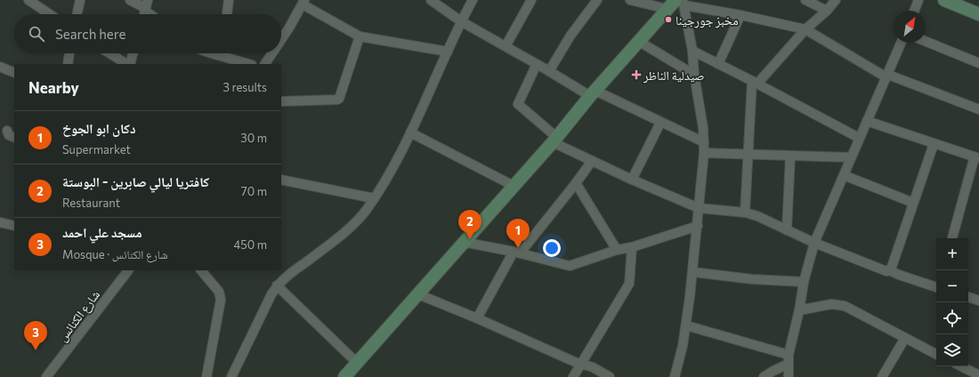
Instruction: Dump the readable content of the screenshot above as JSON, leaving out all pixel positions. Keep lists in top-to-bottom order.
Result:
{
  "streets": {
    "street": ["شارع الكنائس"]
  },
  "places": {
    "other": ["مخبز جورجينا"],
    "health": ["صيدلية الناظر"]
  },
  "north": "top right",
  "page": {
    "search": "Search here",
    "heading": ["Nearby", "3 results"],
    "list": [
      {
        "mark": "1",
        "name": "دكان ابو الجوخ",
        "note": "Supermarket",
        "value": "30 m"
      },
      {
        "mark": "2",
        "name": "كافتريا ليالي صابرين - البوستة",
        "note": "Restaurant",
        "value": "70 m"
      },
      {
        "mark": "3",
        "name": "مسجد علي احمد",
        "note": "Mosque · شارع الكنائس",
        "value": "450 m"
      }
    ],
    "pins": ["2", "1", "3"],
    "map_buttons": ["+", "−"]
  }
}
